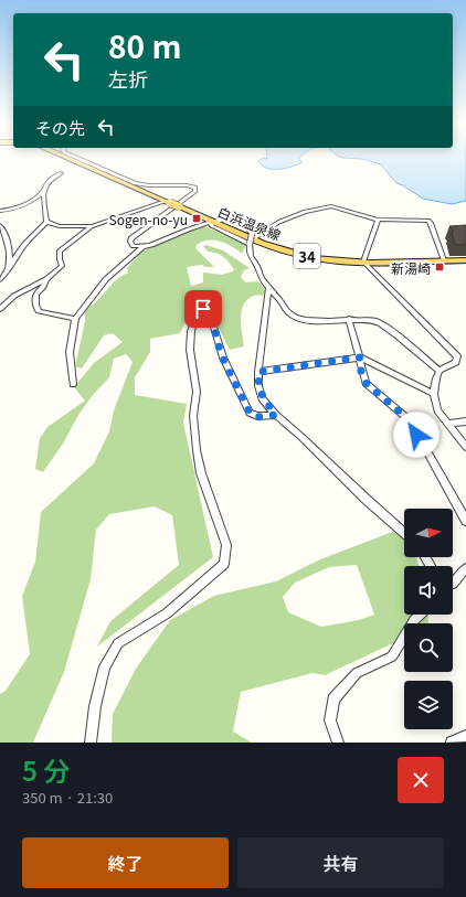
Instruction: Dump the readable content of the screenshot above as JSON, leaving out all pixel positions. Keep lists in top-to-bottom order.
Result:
{
  "streets": {
    "main road": ["白浜温泉線", "34"]
  },
  "places": {
    "transit": ["Sogen-no-yu", "新湯崎"]
  },
  "north": "right",
  "page": {
    "turn": ["80 m", "左折"],
    "then": "その先",
    "heading": ["5 分", "350 m · 21:30"],
    "buttons": ["終了", "共有"]
  }
}
